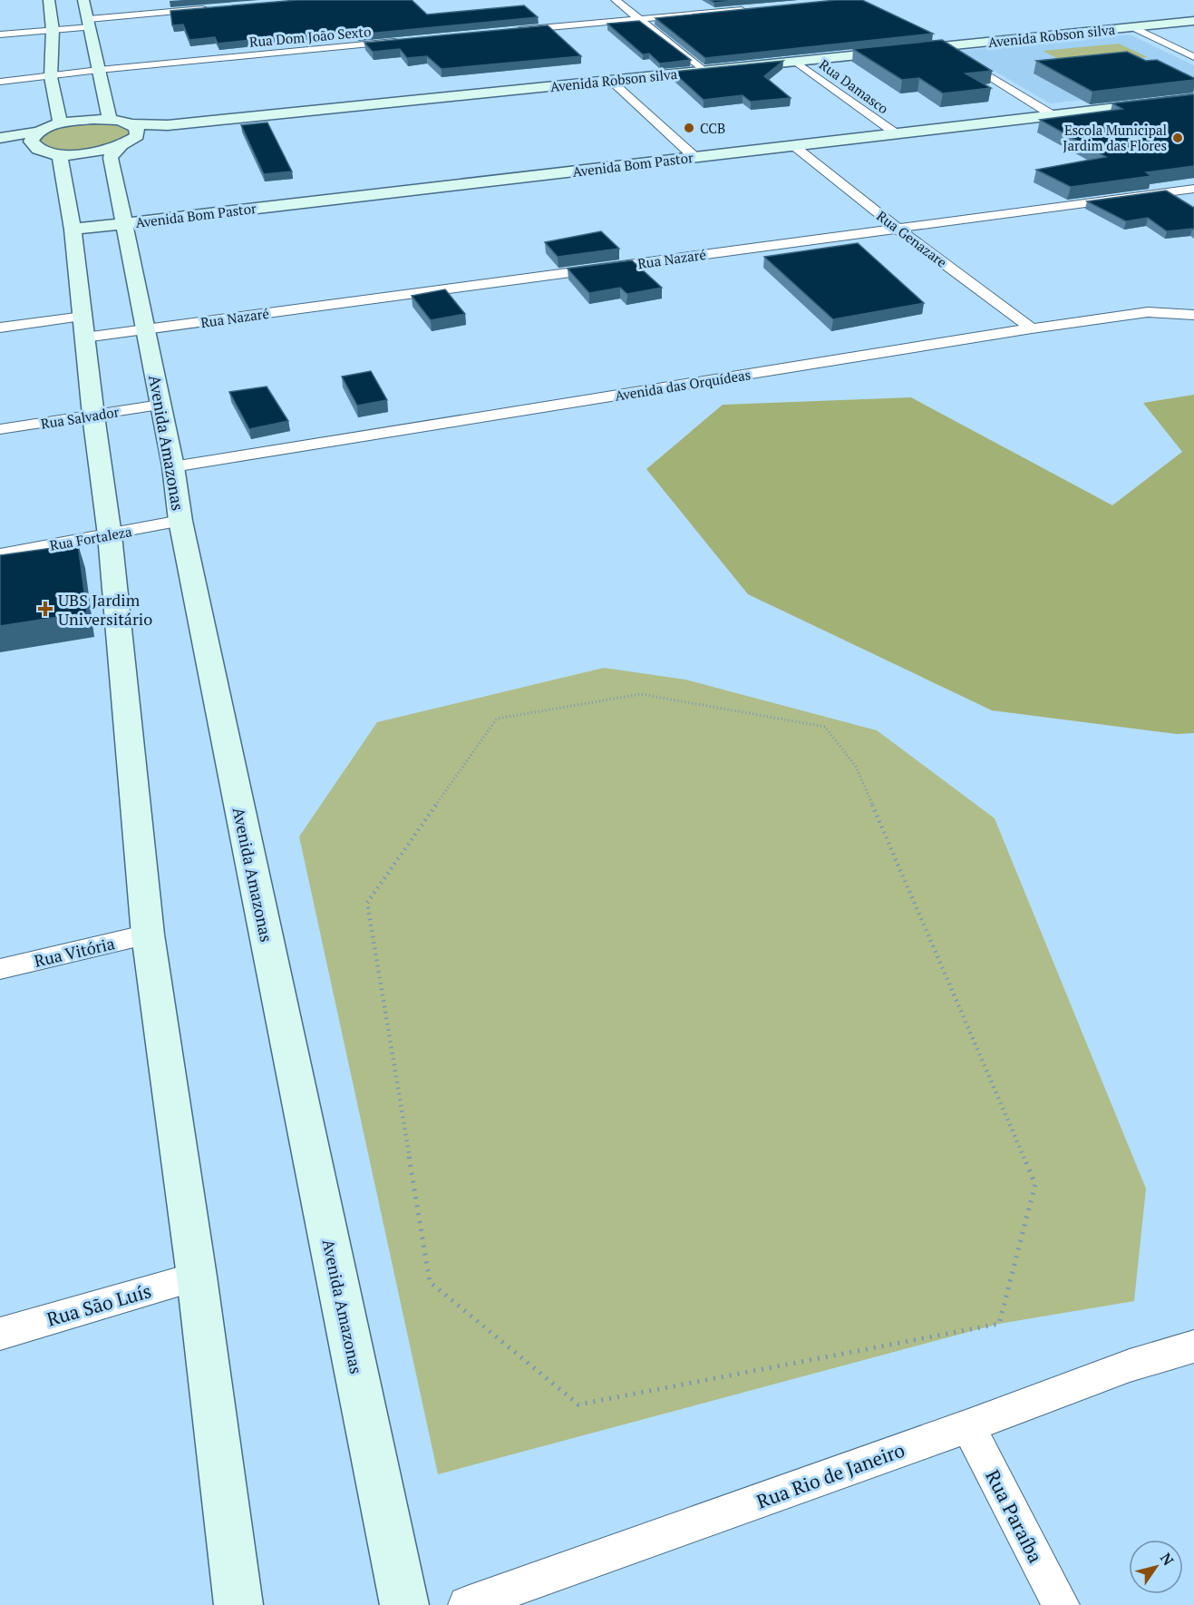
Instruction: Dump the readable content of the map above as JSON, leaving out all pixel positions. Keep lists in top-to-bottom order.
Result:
{
  "streets": {
    "street": [
      "Avenida Robson silva",
      "Rua Dom João Sexto",
      "Rua Damasco",
      "Avenida Bom Pastor",
      "Rua Genazare",
      "Rua Nazaré",
      "Avenida das Orquídeas",
      "Rua Salvador",
      "Avenida Amazonas",
      "Rua Fortaleza",
      "Rua Vitória",
      "Rua São Luís",
      "Rua Rio de Janeiro",
      "Rua Paraíba"
    ]
  },
  "crossings": [
    ["Avenida Robson silva", "Rua Damasco"],
    ["Avenida Robson silva", "Avenida Amazonas"],
    ["Rua Dom João Sexto", "Avenida Amazonas"],
    ["Rua Damasco", "Avenida Bom Pastor"],
    ["Avenida Bom Pastor", "Rua Genazare"],
    ["Avenida Bom Pastor", "Avenida Amazonas"],
    ["Rua Genazare", "Rua Nazaré"],
    ["Rua Genazare", "Avenida das Orquídeas"],
    ["Rua Nazaré", "Avenida Amazonas"],
    ["Avenida das Orquídeas", "Avenida Amazonas"],
    ["Rua Salvador", "Avenida Amazonas"],
    ["Avenida Amazonas", "Rua Fortaleza"],
    ["Rua Rio de Janeiro", "Rua Paraíba"]
  ],
  "places": {
    "other": ["CCB", "Escola Municipal Jardim das Flores"],
    "health": ["UBS Jardim Universitário"]
  },
  "north": "top right"
}
